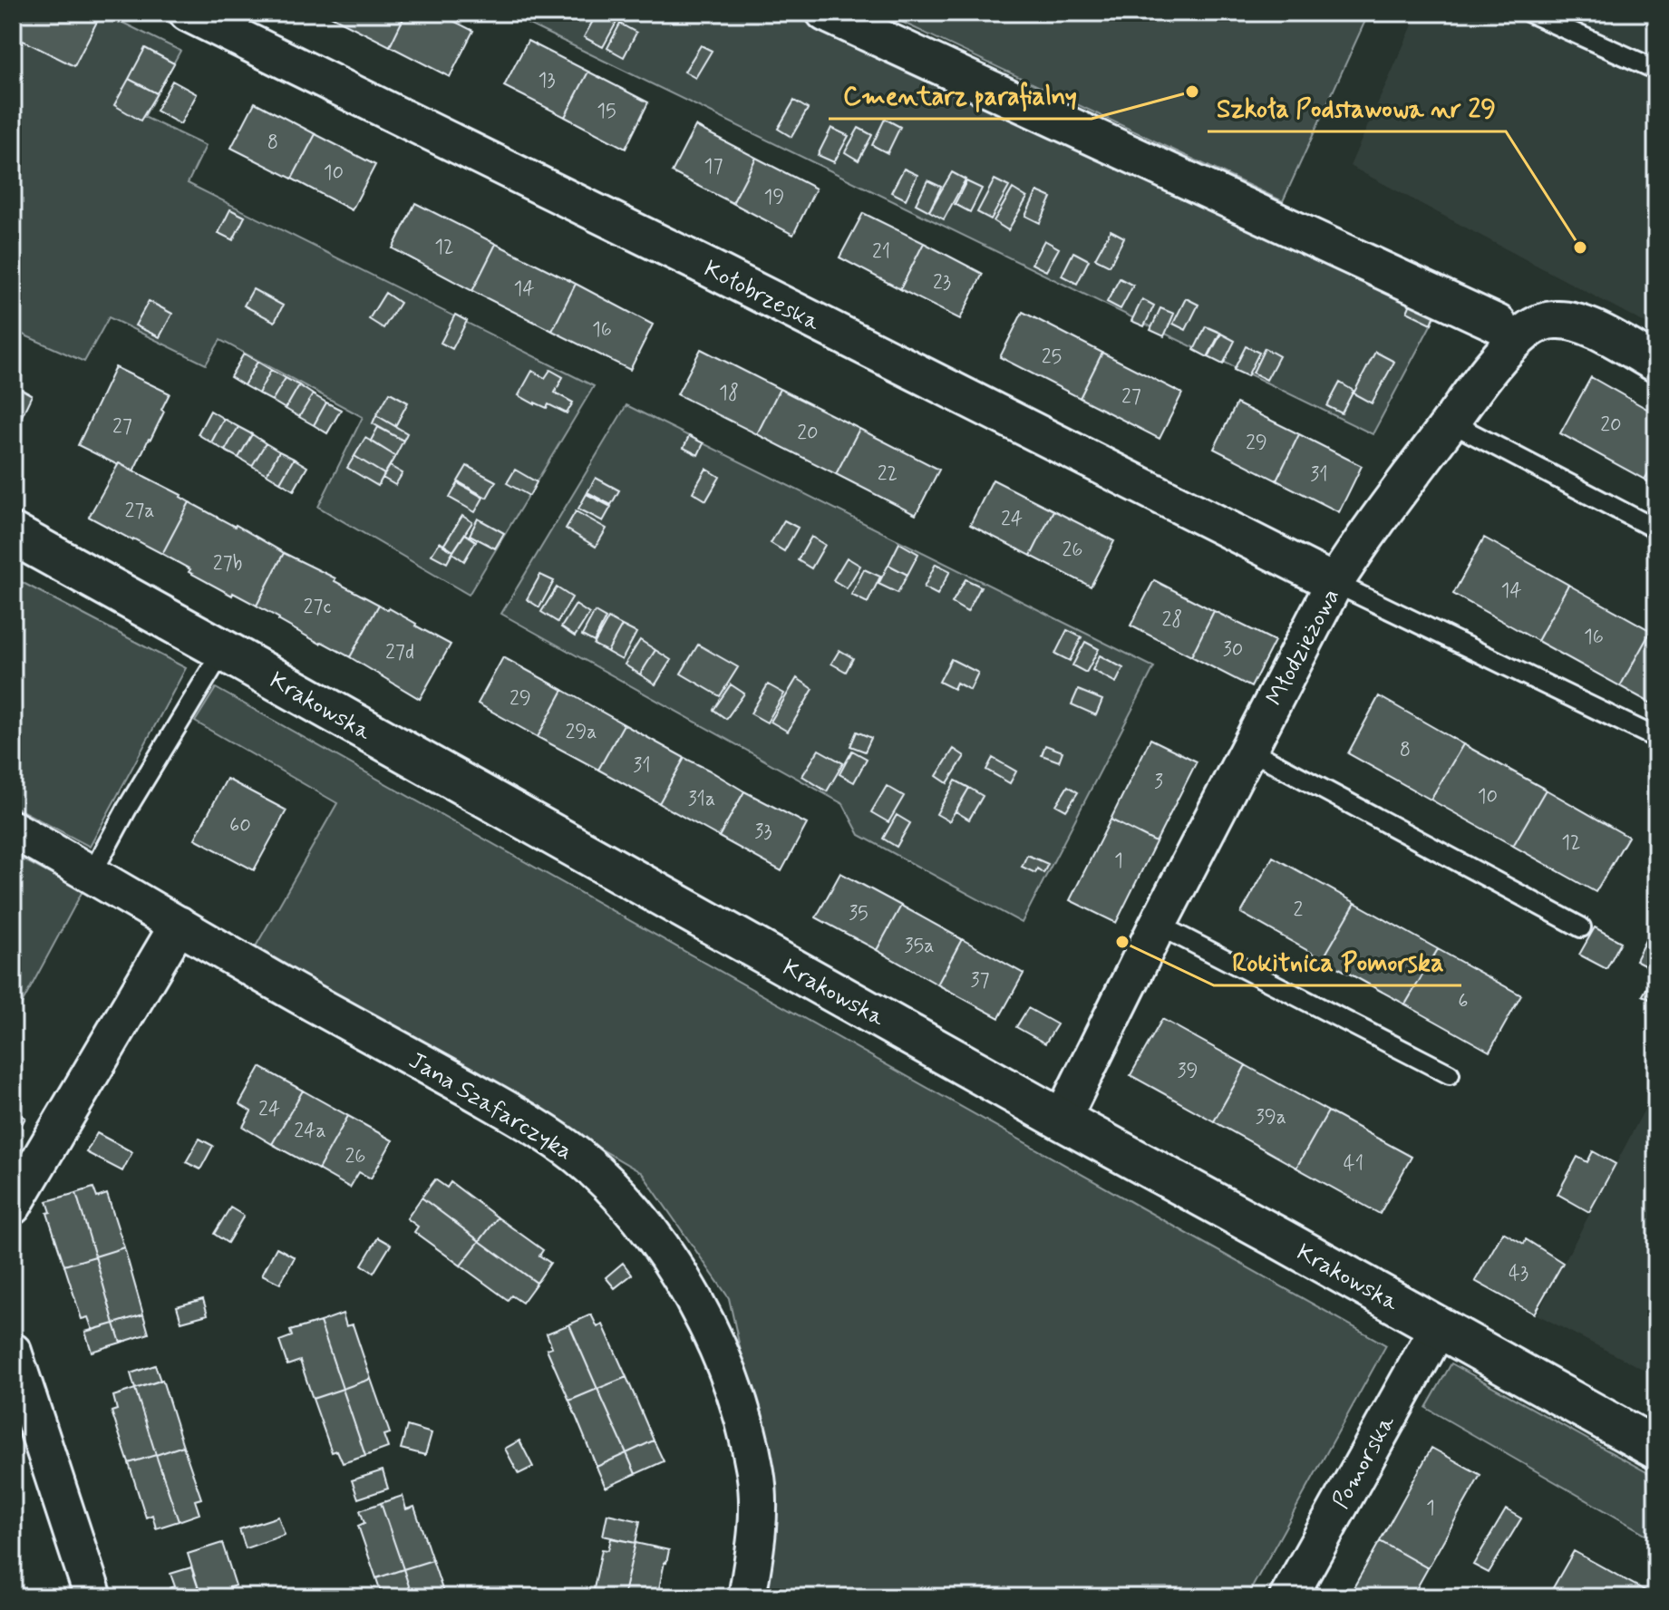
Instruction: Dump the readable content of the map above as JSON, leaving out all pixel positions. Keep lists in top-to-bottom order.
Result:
{
  "streets": {
    "main road": ["Krakowska"],
    "street": [
      "Kołobrzeska",
      "Młodzieżowa",
      "Jana Szafarczyka",
      "Pomorska"
    ]
  },
  "crossings": [
    ["Kołobrzeska", "Młodzieżowa"],
    ["Młodzieżowa", "Krakowska"],
    ["Krakowska", "Pomorska"]
  ],
  "places": ["Cmentarz parafialny", "Szkoła Podstawowa nr 29", "Rokitnica Pomorska"],
  "house_numbers": [
    "13",
    "15",
    "8",
    "17",
    "10",
    "19",
    "12",
    "21",
    "23",
    "14",
    "16",
    "25",
    "18",
    "27",
    "20",
    "27",
    "20",
    "29",
    "22",
    "31",
    "27a",
    "24",
    "26",
    "27b",
    "14",
    "27c",
    "28",
    "16",
    "30",
    "27d",
    "29",
    "29a",
    "8",
    "31",
    "3",
    "10",
    "31a",
    "60",
    "33",
    "12",
    "1",
    "2",
    "35",
    "35a",
    "37",
    "6",
    "39",
    "24",
    "39a",
    "24a",
    "26",
    "41",
    "43",
    "1"
  ]
}
